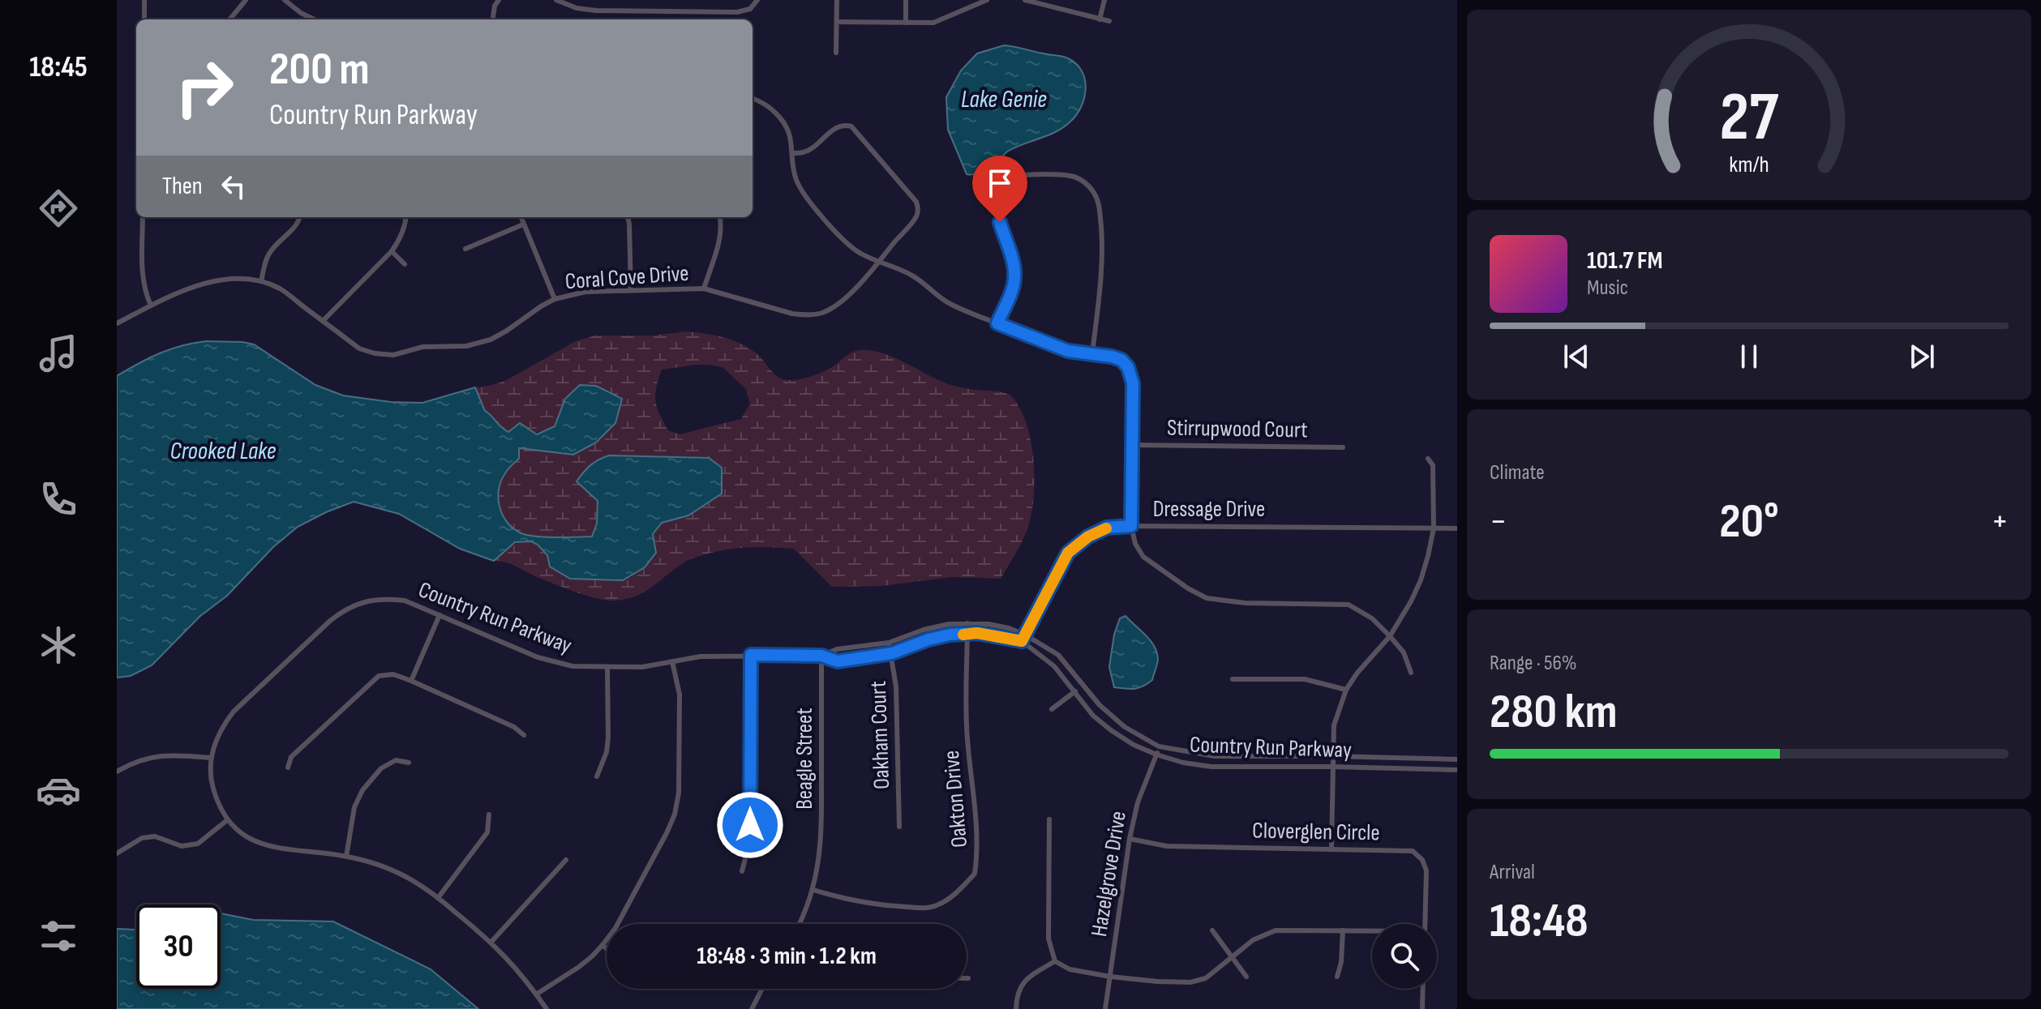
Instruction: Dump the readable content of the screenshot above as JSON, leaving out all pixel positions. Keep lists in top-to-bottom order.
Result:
{
  "streets": {
    "street": [
      "Coral Cove Drive",
      "Stirrupwood Court",
      "Dressage Drive",
      "Country Run Parkway",
      "Oakham Court",
      "Beagle Street",
      "Oakton Drive",
      "Cloverglen Circle",
      "Hazelgrove Drive"
    ]
  },
  "crossings": [
    ["Dressage Drive", "Country Run Parkway"],
    ["Country Run Parkway", "Oakham Court"],
    ["Country Run Parkway", "Beagle Street"],
    ["Country Run Parkway", "Oakton Drive"],
    ["Country Run Parkway", "Hazelgrove Drive"],
    ["Beagle Street", "Oakton Drive"],
    ["Cloverglen Circle", "Hazelgrove Drive"]
  ],
  "water": ["Lake Genie", "Crooked Lake"],
  "page": {
    "tabs": "18:45",
    "turn": ["200 m", "Country Run Parkway"],
    "then": "Then",
    "song": ["101.7 FM", "Music"],
    "tile": [
      "Climate",
      ["Range · 56%", "280 km"],
      ["Arrival", "18:48"]
    ],
    "heat": ["−", "20°", "+"],
    "limit": "30",
    "trip": "18:48 · 3 min · 1.2 km",
    "gauge": ["27", "km/h"]
  }
}
